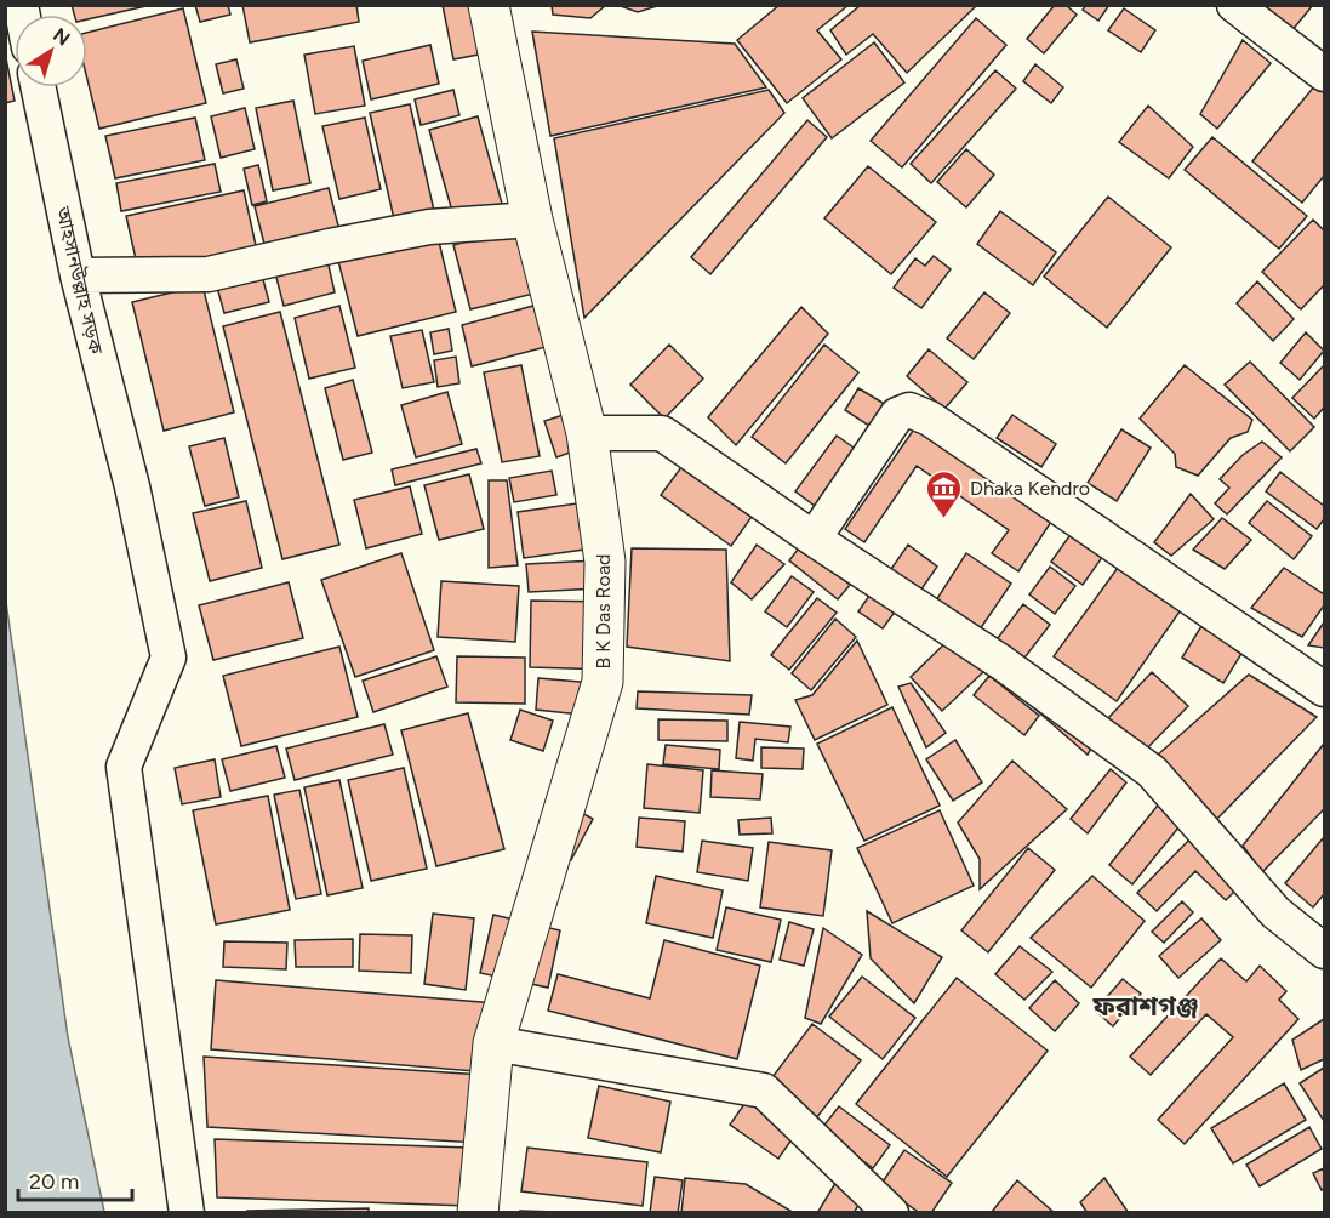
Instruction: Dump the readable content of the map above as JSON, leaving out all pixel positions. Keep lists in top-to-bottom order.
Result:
{
  "streets": {
    "street": ["আহসানউল্লাহ সড়ক", "B K Das Road"]
  },
  "districts": ["ফরাশগঞ্জ"],
  "places": {
    "museum": ["Dhaka Kendro"]
  },
  "scale_bar": "20 m",
  "north": "top right"
}
